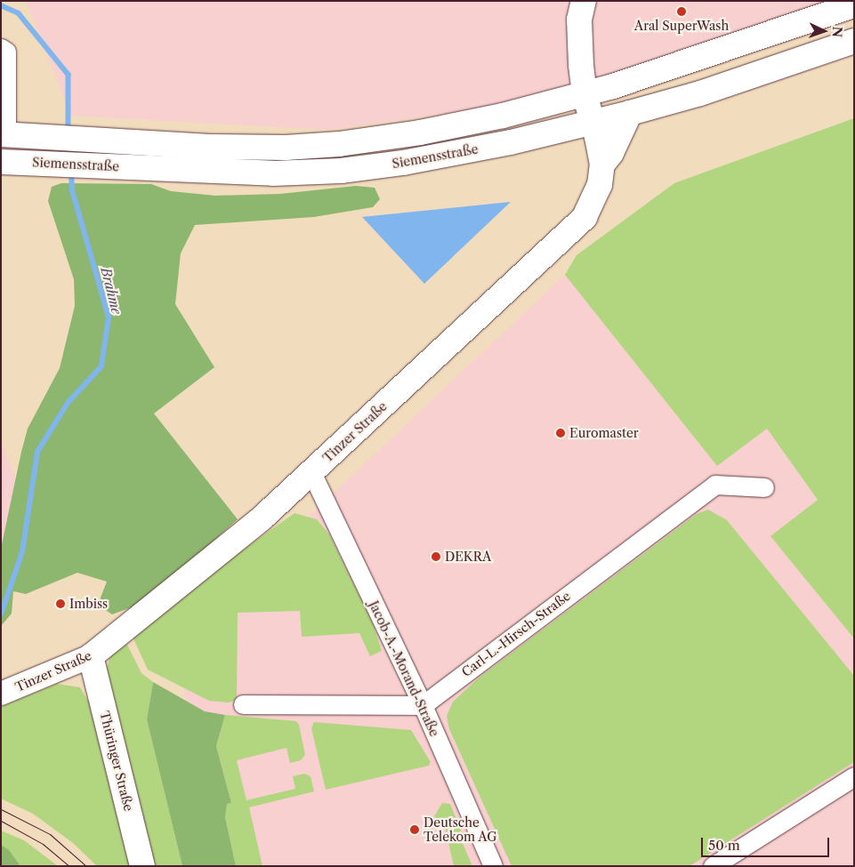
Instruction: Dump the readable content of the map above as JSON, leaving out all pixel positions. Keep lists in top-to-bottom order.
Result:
{
  "streets": {
    "main road": ["Siemensstraße", "Tinzer Straße", "Thüringer Straße"],
    "street": ["Carl-L.-Hirsch-Straße", "Jacob-A.-Morand-Straße"]
  },
  "crossings": [
    ["Siemensstraße", "Tinzer Straße"],
    ["Tinzer Straße", "Jacob-A.-Morand-Straße"],
    ["Tinzer Straße", "Thüringer Straße"],
    ["Carl-L.-Hirsch-Straße", "Jacob-A.-Morand-Straße"]
  ],
  "water": ["Brahme"],
  "places": [
    "Aral SuperWash",
    "Euromaster",
    "DEKRA",
    "Imbiss",
    "Deutsche Telekom AG"
  ],
  "scale_bar": "50 m",
  "north": "right"
}
